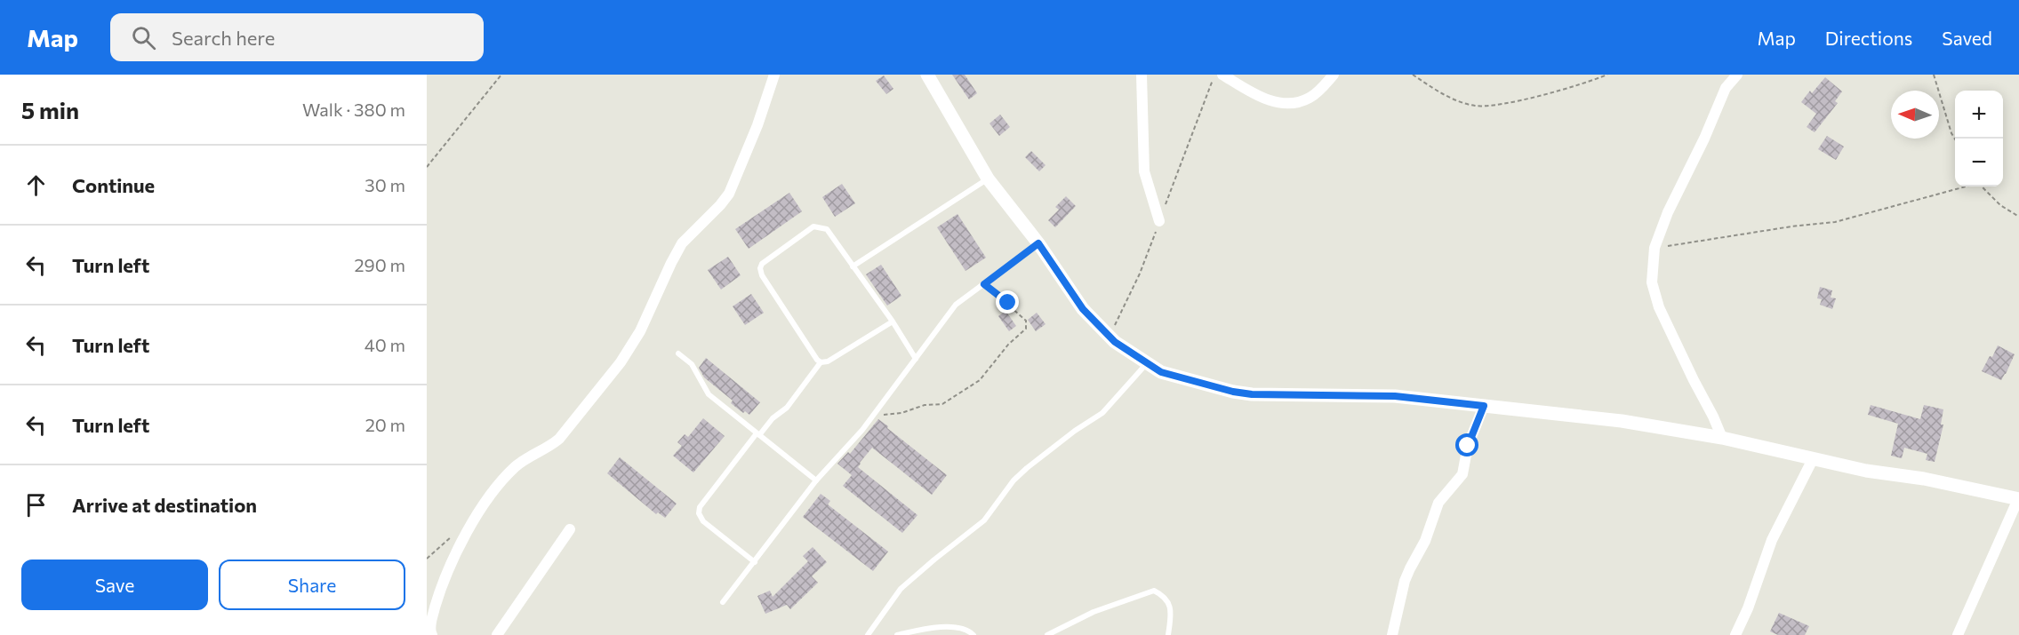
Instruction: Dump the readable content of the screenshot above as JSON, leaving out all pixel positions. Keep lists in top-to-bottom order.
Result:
{
  "north": "left",
  "page": {
    "header": "Map",
    "search": "Search here",
    "nav": ["Map", "Directions", "Saved"],
    "heading": ["5 min", "Walk · 380 m"],
    "map_buttons": ["+", "−"],
    "list": [
      ["Continue", "30 m"],
      ["Turn left", "290 m"],
      ["Turn left", "40 m"],
      ["Turn left", "20 m"],
      "Arrive at destination"
    ],
    "buttons": ["Save", "Share"]
  }
}
